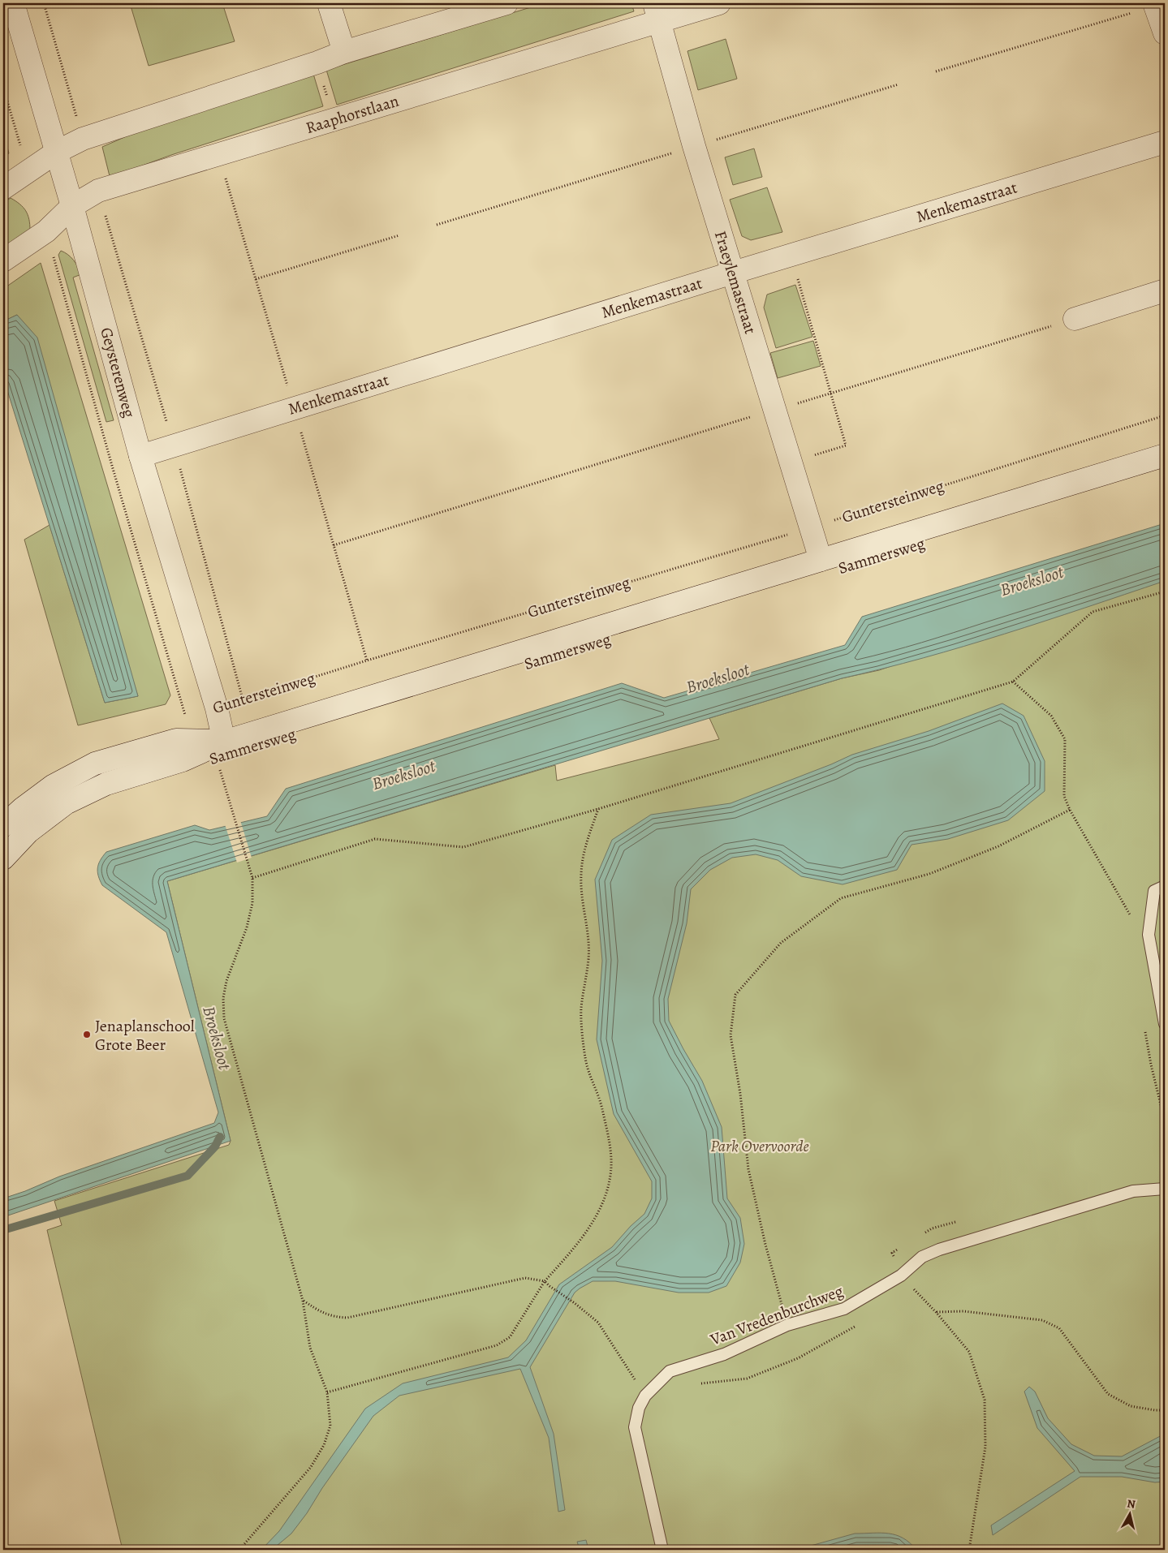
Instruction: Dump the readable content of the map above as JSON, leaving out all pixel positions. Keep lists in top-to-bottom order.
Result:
{
  "streets": {
    "street": [
      "Raaphorstlaan",
      "Menkemastraat",
      "Fraeylemastraat",
      "Geysterenweg",
      "Guntersteinweg"
    ],
    "lane": ["Van Vredenburchweg"],
    "path": ["Sammersweg"]
  },
  "crossings": [
    ["Raaphorstlaan", "Fraeylemastraat"],
    ["Raaphorstlaan", "Geysterenweg"],
    ["Menkemastraat", "Fraeylemastraat"],
    ["Menkemastraat", "Geysterenweg"],
    ["Fraeylemastraat", "Guntersteinweg"],
    ["Geysterenweg", "Guntersteinweg"]
  ],
  "water": ["Broeksloot"],
  "parks": ["Park Overvoorde"],
  "places": ["Jenaplanschool Grote Beer"],
  "north": "top"
}
